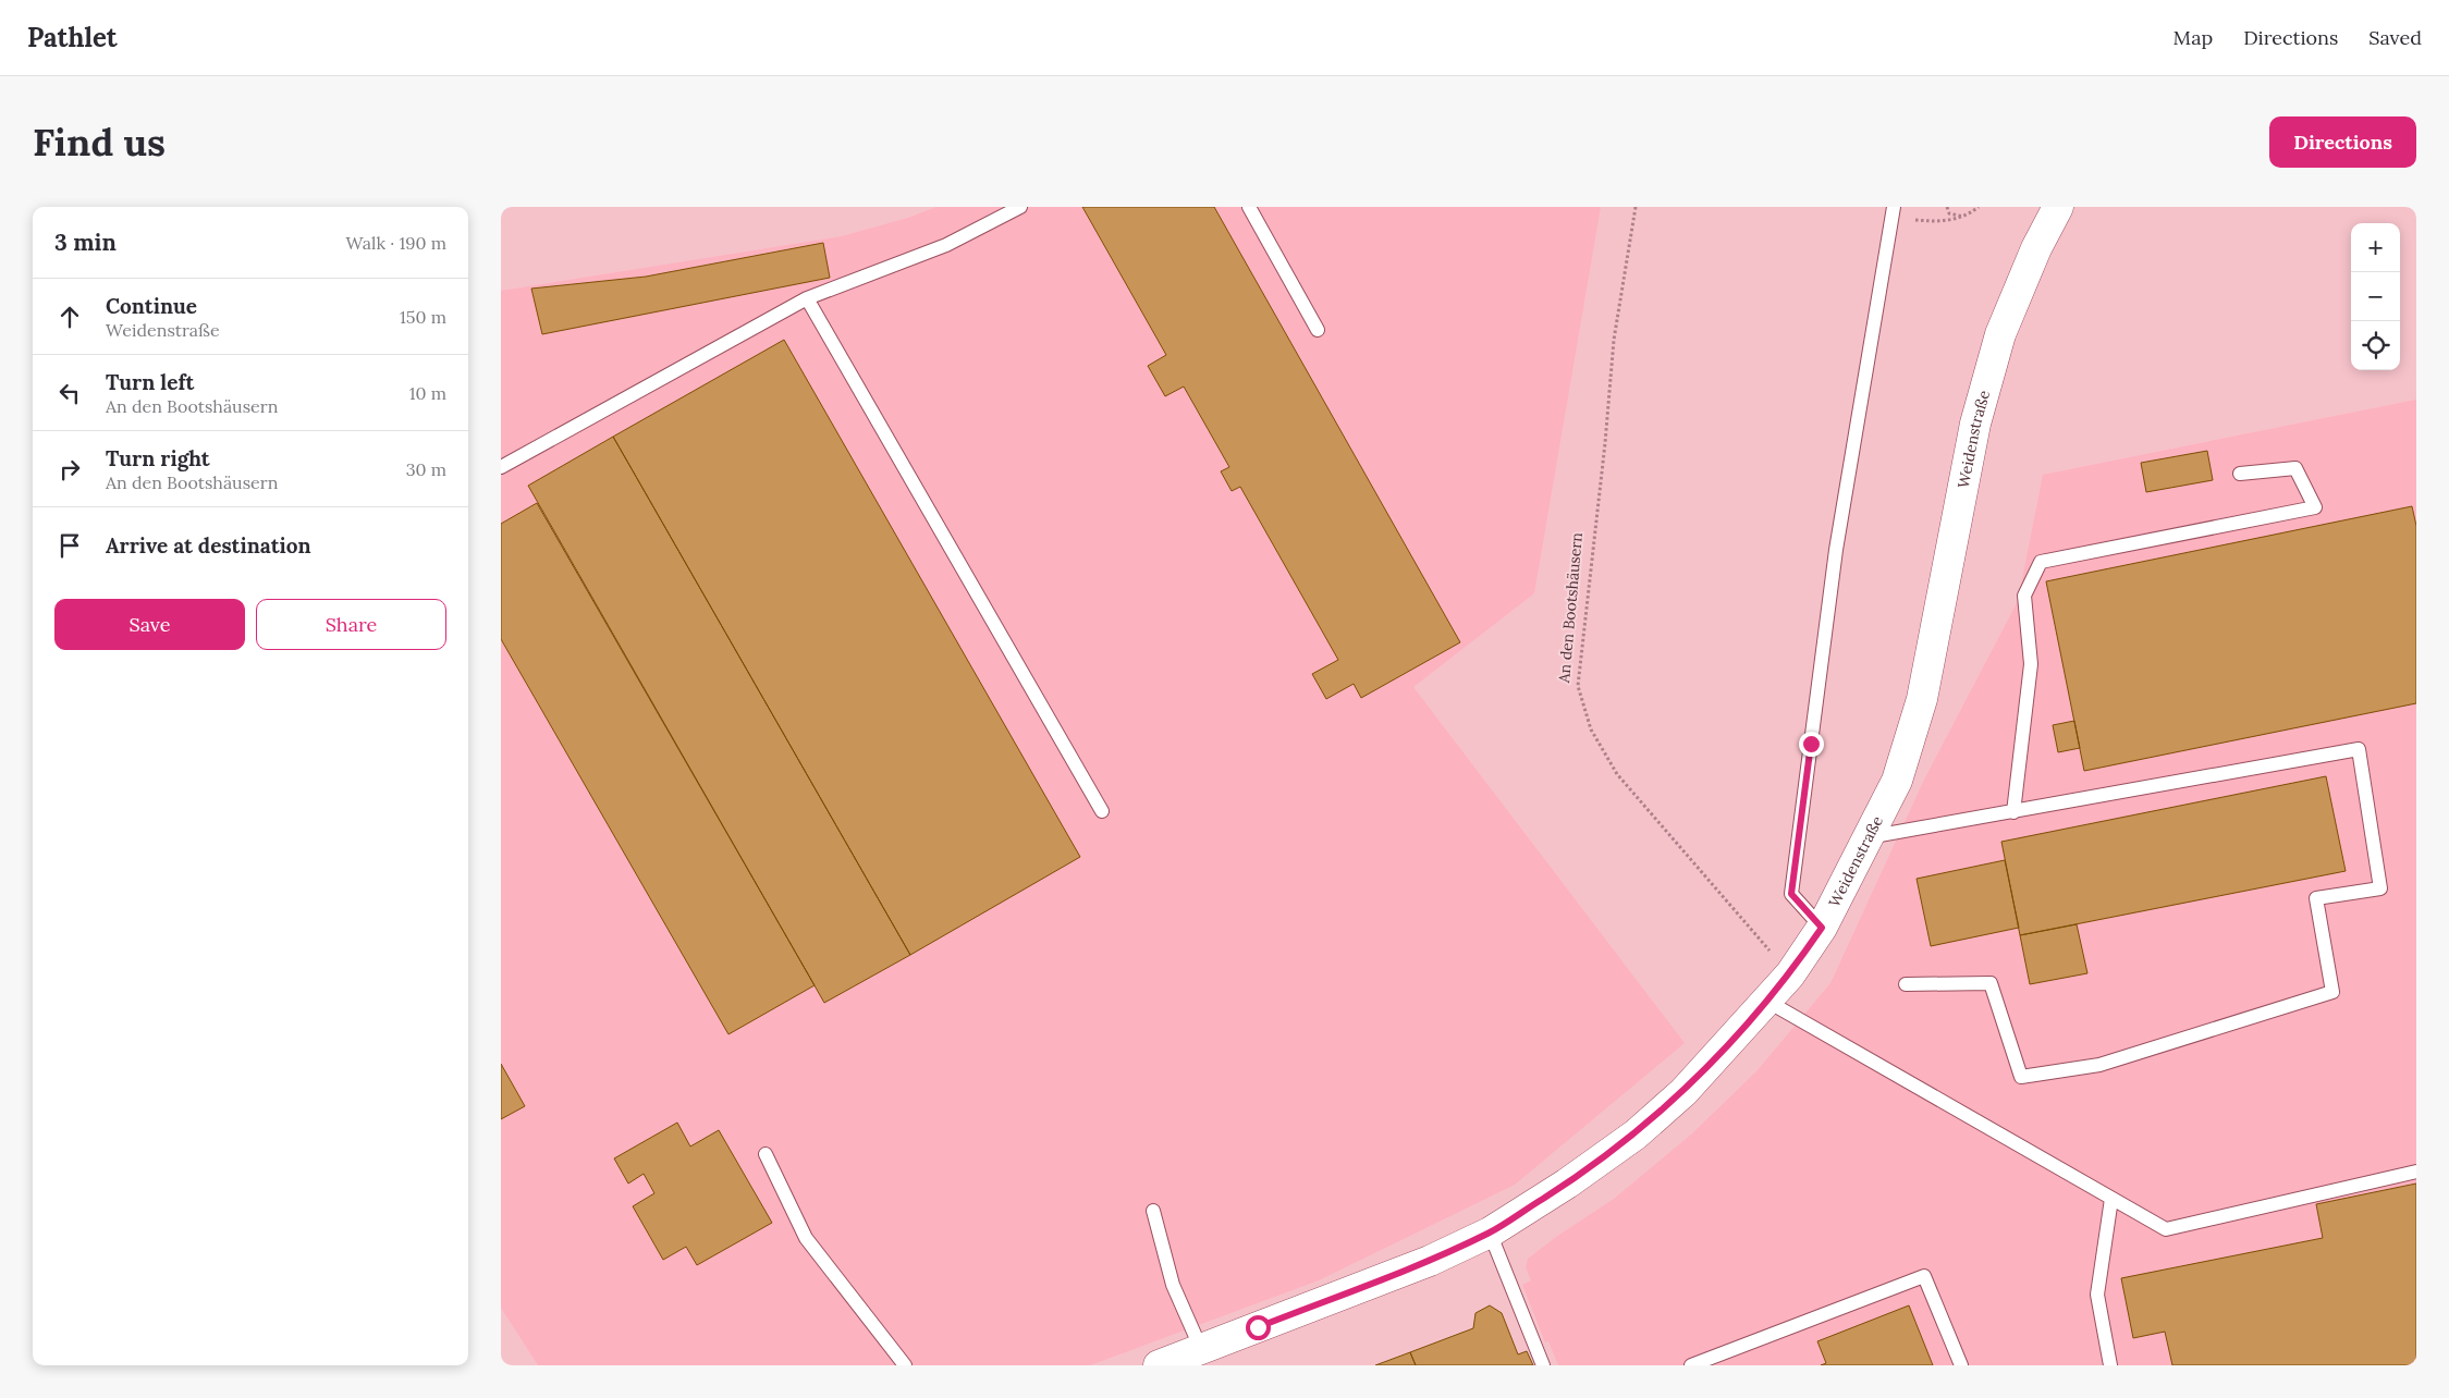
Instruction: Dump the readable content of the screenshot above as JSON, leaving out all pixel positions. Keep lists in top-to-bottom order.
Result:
{
  "streets": {
    "street": ["Weidenstraße"],
    "path": ["An den Bootshäusern"]
  },
  "crossings": [
    ["Weidenstraße", "An den Bootshäusern"]
  ],
  "page": {
    "header": "Pathlet",
    "nav": ["Map", "Directions", "Saved"],
    "buttons": [
      "Directions",
      ["Save", "Share"]
    ],
    "title": "Find us",
    "heading": ["3 min", "Walk · 190 m"],
    "map_buttons": ["+", "−"],
    "list": [
      ["Continue", "Weidenstraße", "150 m"],
      ["Turn left", "An den Bootshäusern", "10 m"],
      ["Turn right", "An den Bootshäusern", "30 m"],
      "Arrive at destination"
    ]
  }
}
